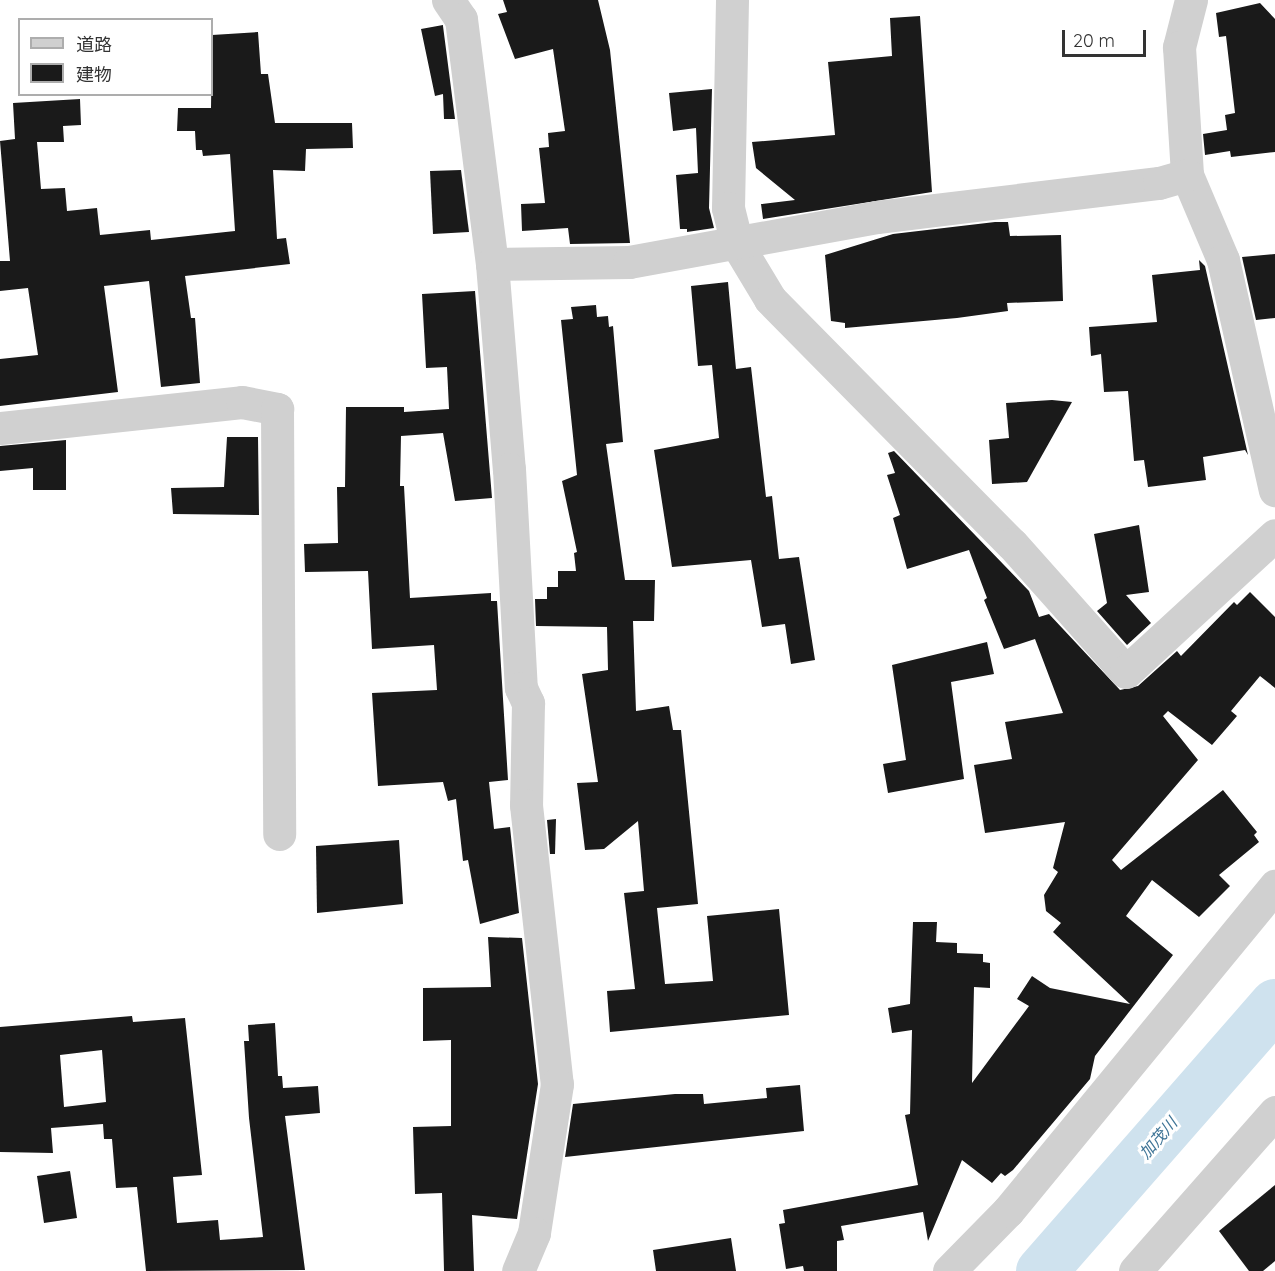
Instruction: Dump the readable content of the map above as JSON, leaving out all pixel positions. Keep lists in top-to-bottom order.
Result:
{
  "water": ["加茂川"],
  "legend": ["道路", "建物"],
  "scale_bar": "20 m"
}
